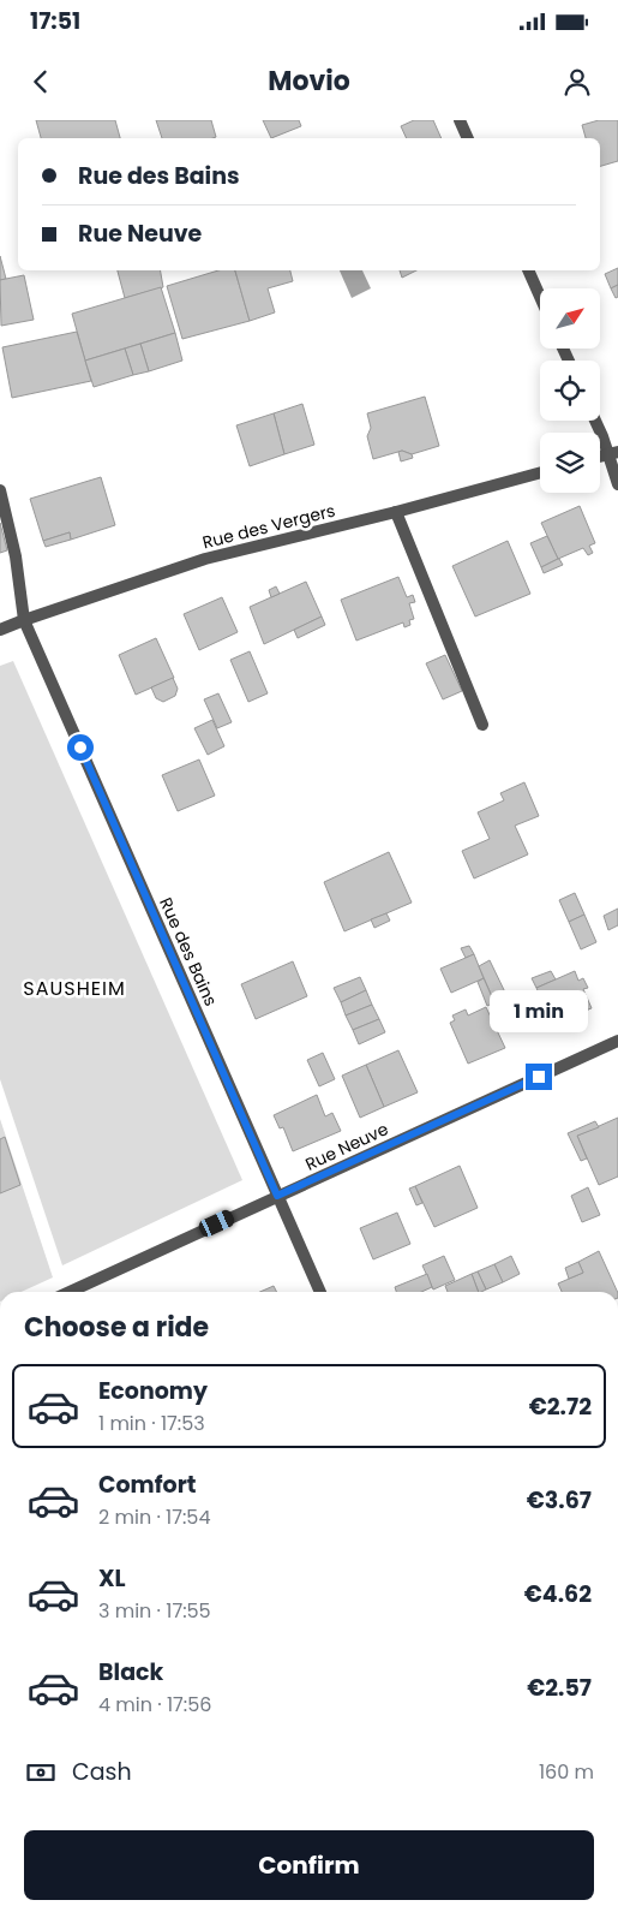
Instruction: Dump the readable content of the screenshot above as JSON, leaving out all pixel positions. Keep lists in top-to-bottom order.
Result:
{
  "streets": {
    "street": ["Rue des Vergers", "Rue des Bains", "Rue Neuve"]
  },
  "crossings": [
    ["Rue des Vergers", "Rue des Bains"],
    ["Rue des Bains", "Rue Neuve"]
  ],
  "districts": ["SAUSHEIM"],
  "north": "top right",
  "page": {
    "status": "17:51",
    "header": "Movio",
    "banner": ["Rue des Bains", "Rue Neuve"],
    "bubble": "1 min",
    "heading": "Choose a ride",
    "list": [
      {
        "name": "Economy",
        "note": "1 min · 17:53",
        "value": "€2.72"
      },
      {
        "name": "Comfort",
        "note": "2 min · 17:54",
        "value": "€3.67"
      },
      {
        "name": "XL",
        "note": "3 min · 17:55",
        "value": "€4.62"
      },
      {
        "name": "Black",
        "note": "4 min · 17:56",
        "value": "€2.57"
      }
    ],
    "pay": ["Cash", "160 m"],
    "buttons": "Confirm"
  }
}
